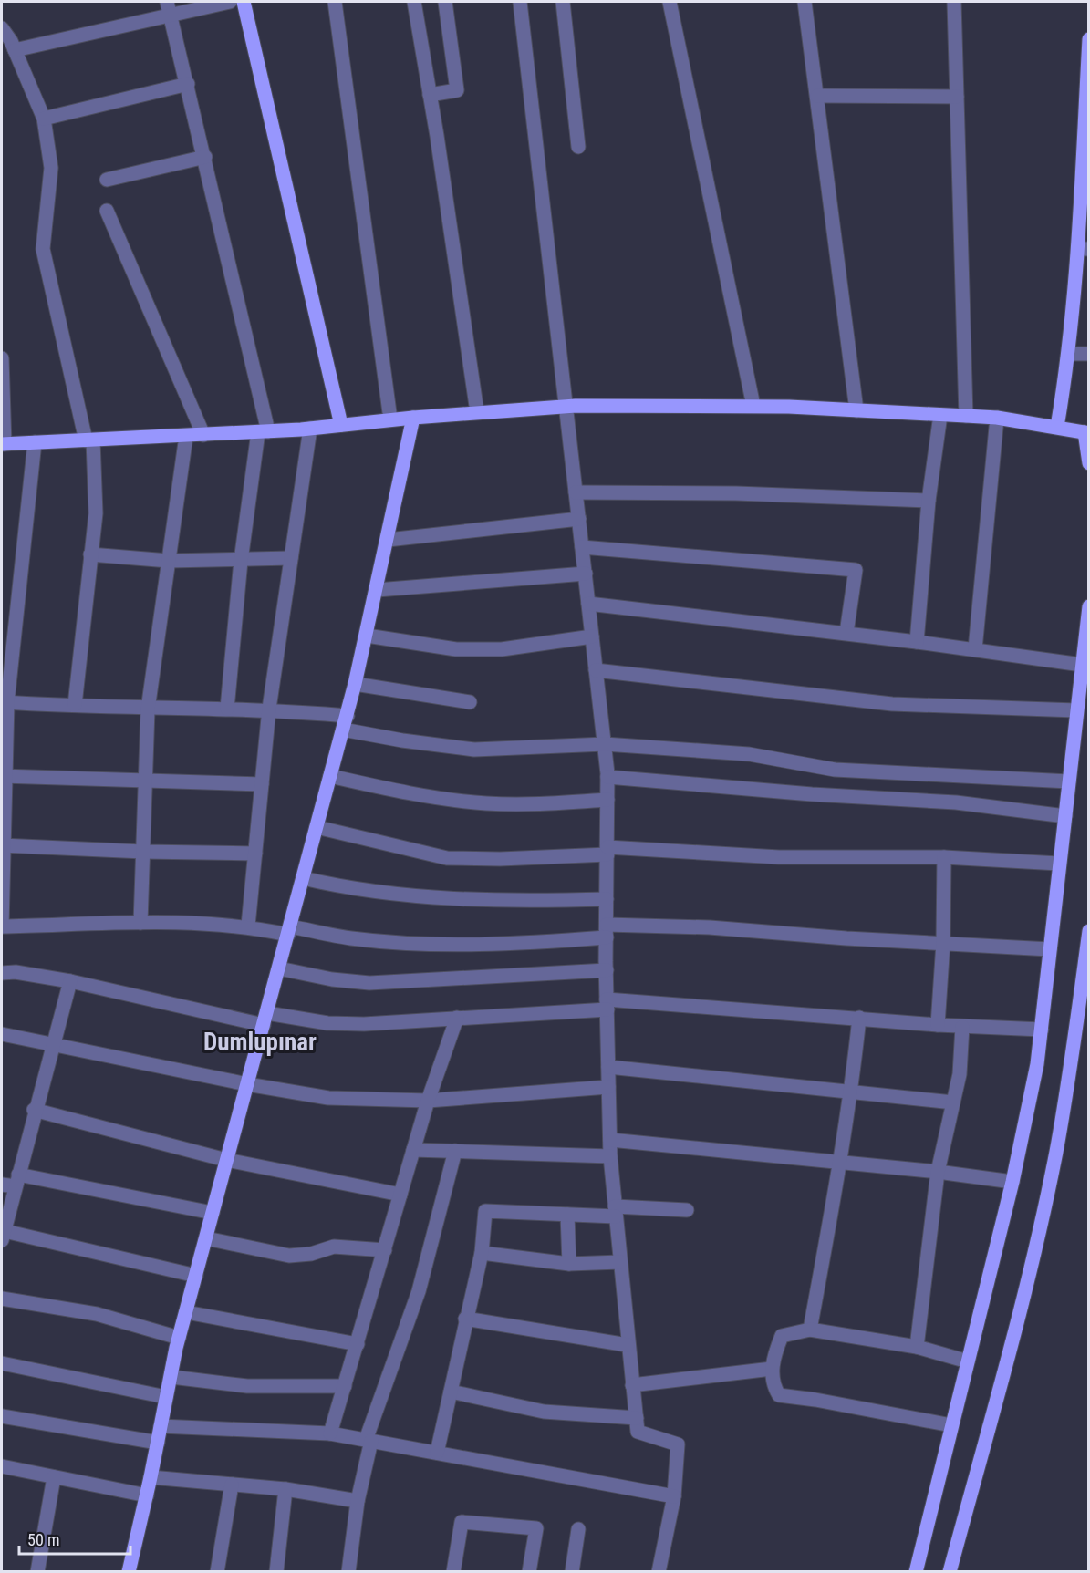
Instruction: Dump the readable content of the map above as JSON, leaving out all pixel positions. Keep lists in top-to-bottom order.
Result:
{
  "districts": ["Dumlupınar"],
  "scale_bar": "50 m"
}
